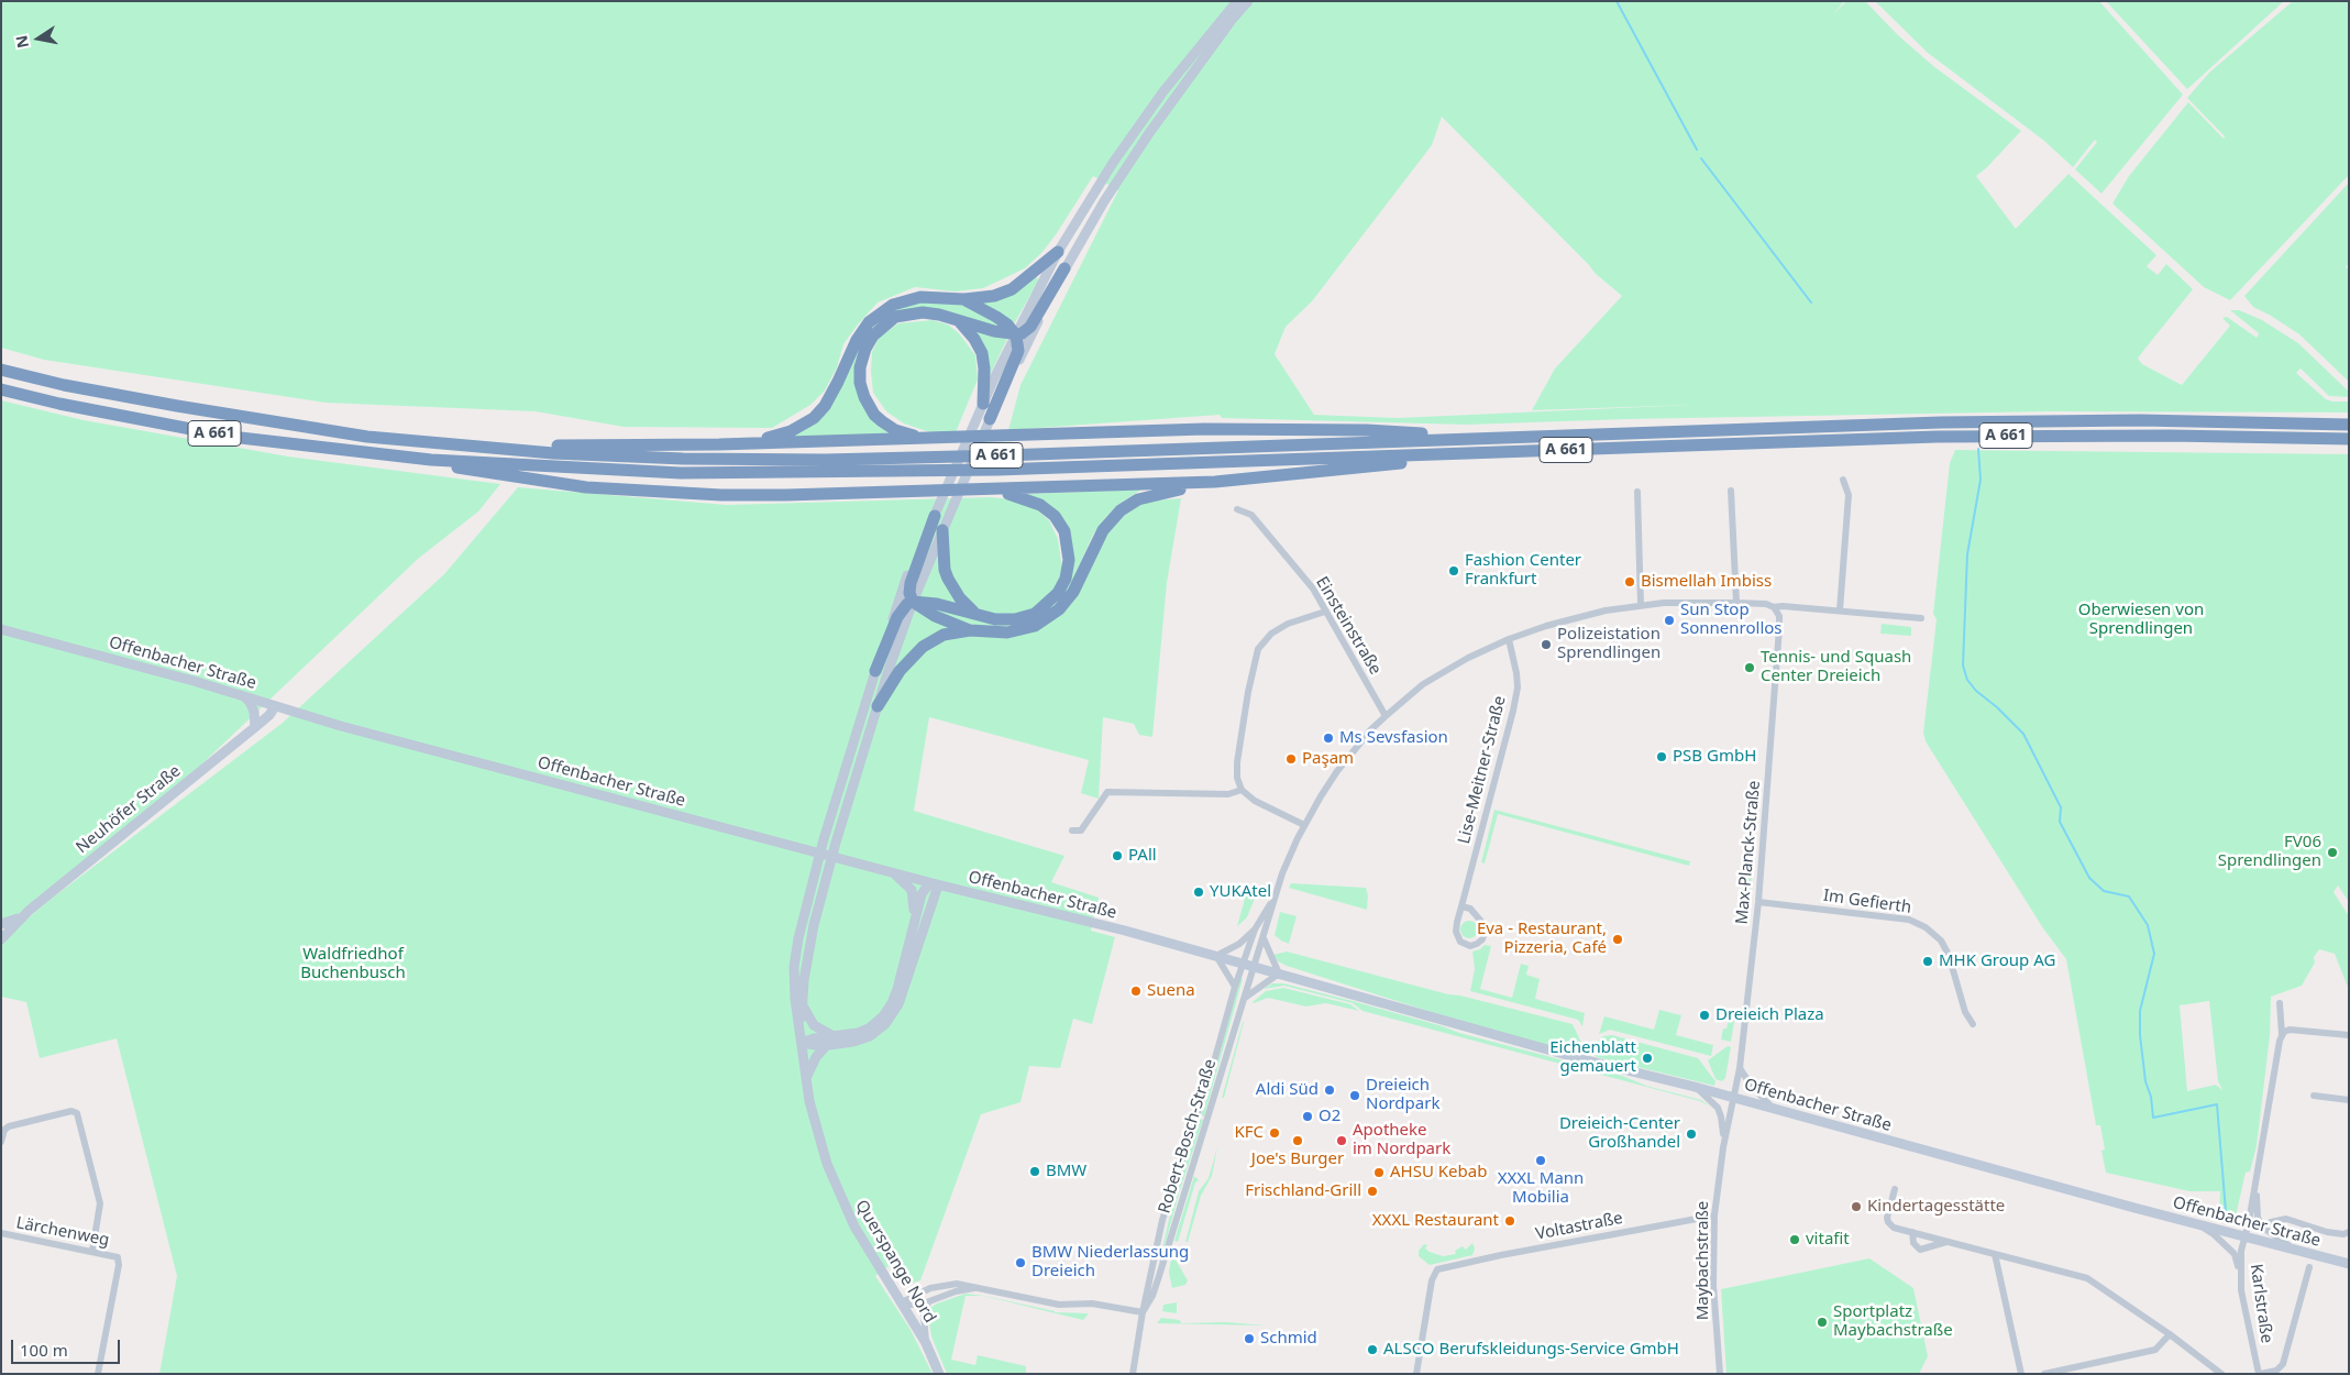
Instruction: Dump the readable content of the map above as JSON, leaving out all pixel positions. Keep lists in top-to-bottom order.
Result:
{
  "streets": {
    "highway": ["A 661"],
    "main road": ["Offenbacher Straße", "Neuhöfer Straße", "Querspange Nord"],
    "street": [
      "Einsteinstraße",
      "Lise-Meitner-Straße",
      "Max-Planck-Straße",
      "Im Gefierth",
      "Robert-Bosch-Straße",
      "Voltastraße",
      "Lärchenweg",
      "Maybachstraße",
      "Karlstraße"
    ]
  },
  "crossings": [
    ["Offenbacher Straße", "Neuhöfer Straße"],
    ["Offenbacher Straße", "Max-Planck-Straße"],
    ["Offenbacher Straße", "Robert-Bosch-Straße"],
    ["Offenbacher Straße", "Maybachstraße"],
    ["Offenbacher Straße", "Karlstraße"],
    ["Max-Planck-Straße", "Im Gefierth"],
    ["Max-Planck-Straße", "Maybachstraße"],
    ["Voltastraße", "Maybachstraße"]
  ],
  "parks": ["Oberwiesen von Sprendlingen", "Waldfriedhof Buchenbusch"],
  "places": [
    "Fashion Center Frankfurt",
    "Bismellah Imbiss",
    "Sun Stop Sonnenrollos",
    "Polizeistation Sprendlingen",
    "Tennis- und Squash Center Dreieich",
    "Ms Sevsfasion",
    "PSB GmbH",
    "Paşam",
    "FV06 Sprendlingen",
    "PAll",
    "YUKAtel",
    "Eva - Restaurant, Pizzeria, Café",
    "MHK Group AG",
    "Suena",
    "Dreieich Plaza",
    "Eichenblatt gemauert",
    "Aldi Süd",
    "Dreieich Nordpark",
    "O2",
    "KFC",
    "Dreieich-Center Großhandel",
    "Joe's Burger",
    "Apotheke im Nordpark",
    "XXXL Mann Mobilia",
    "BMW",
    "AHSU Kebab",
    "Frischland-Grill",
    "Kindertagesstätte",
    "XXXL Restaurant",
    "vitafit",
    "BMW Niederlassung Dreieich",
    "Sportplatz Maybachstraße",
    "Schmid",
    "ALSCO Berufskleidungs-Service GmbH"
  ],
  "scale_bar": "100 m",
  "north": "left"
}
